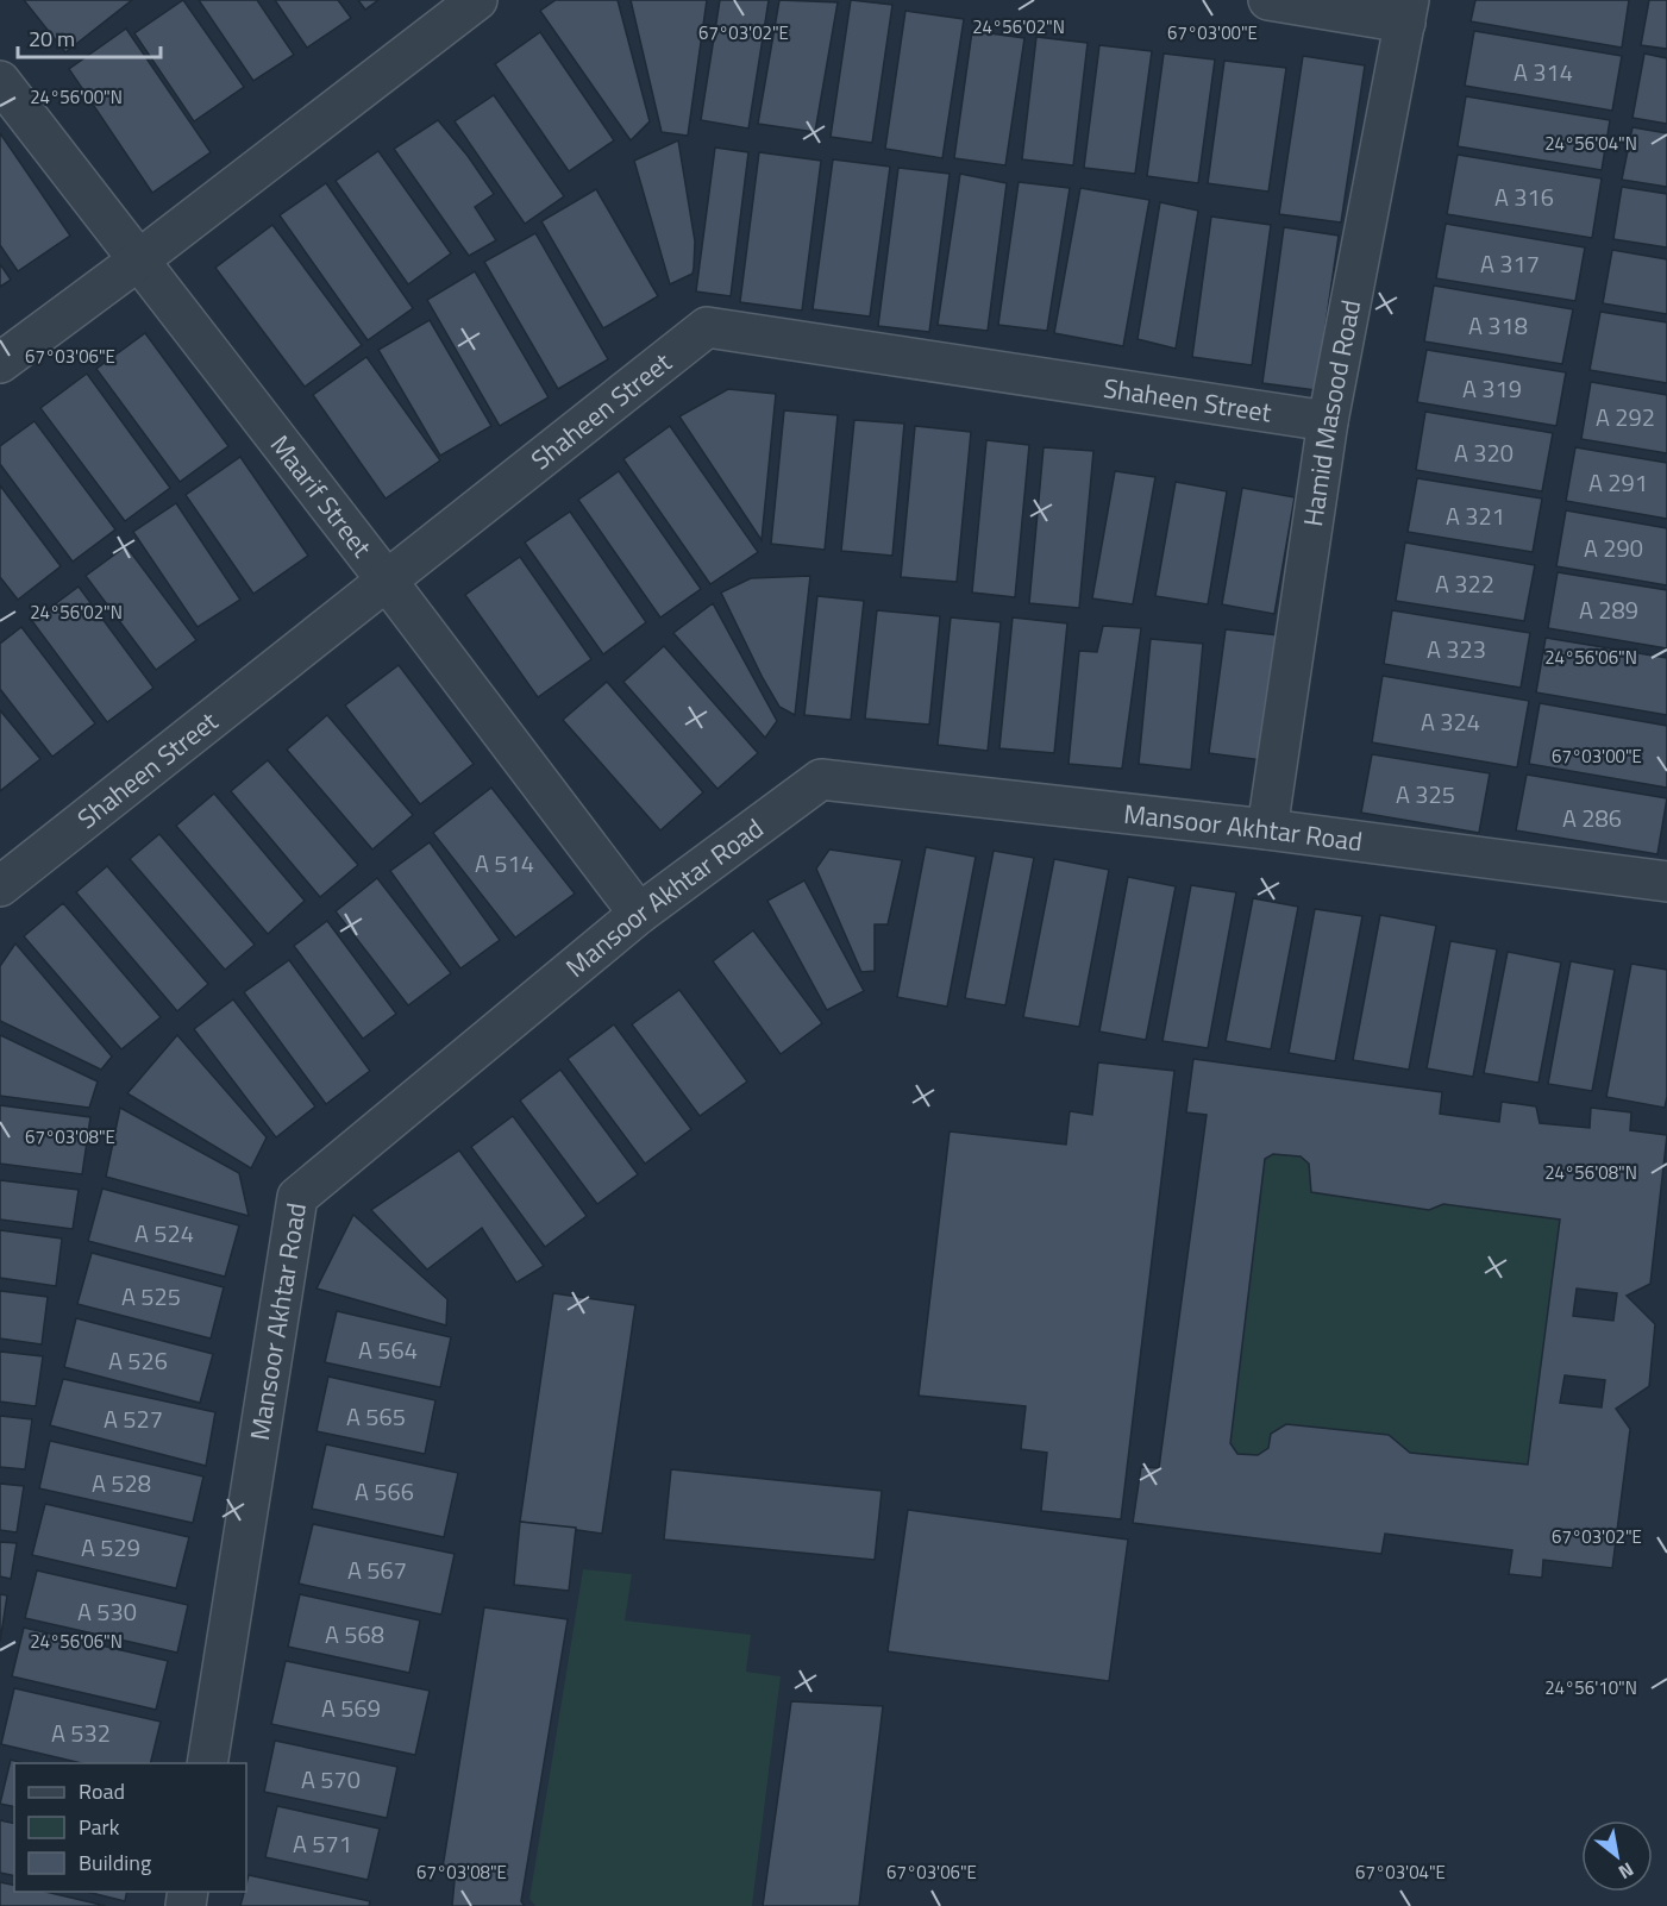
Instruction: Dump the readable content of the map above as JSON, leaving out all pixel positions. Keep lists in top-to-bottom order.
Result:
{
  "streets": {
    "street": [
      "Shaheen Street",
      "Hamid Masood Road",
      "Maarif Street",
      "Mansoor Akhtar Road"
    ]
  },
  "crossings": [
    ["Shaheen Street", "Hamid Masood Road"],
    ["Shaheen Street", "Maarif Street"],
    ["Hamid Masood Road", "Mansoor Akhtar Road"],
    ["Maarif Street", "Mansoor Akhtar Road"]
  ],
  "house_numbers": [
    "A 314",
    "A 316",
    "A 317",
    "A 318",
    "A 319",
    "A 292",
    "A 320",
    "A 291",
    "A 321",
    "A 290",
    "A 322",
    "A 289",
    "A 323",
    "A 324",
    "A 325",
    "A 286",
    "A 514",
    "A 524",
    "A 525",
    "A 564",
    "A 526",
    "A 565",
    "A 527",
    "A 528",
    "A 566",
    "A 529",
    "A 567",
    "A 530",
    "A 568",
    "A 569",
    "A 532",
    "A 570",
    "A 571"
  ],
  "legend": ["Road", "Park", "Building"],
  "scale_bar": "20 m",
  "north": "bottom right",
  "coordinates": [
    "24°56'02\"N",
    "67°03'02\"E",
    "67°03'00\"E",
    "24°56'00\"N",
    "24°56'04\"N",
    "67°03'06\"E",
    "24°56'06\"N",
    "67°03'08\"E",
    "24°56'08\"N",
    "24°56'10\"N",
    "67°03'04\"E"
  ]
}
